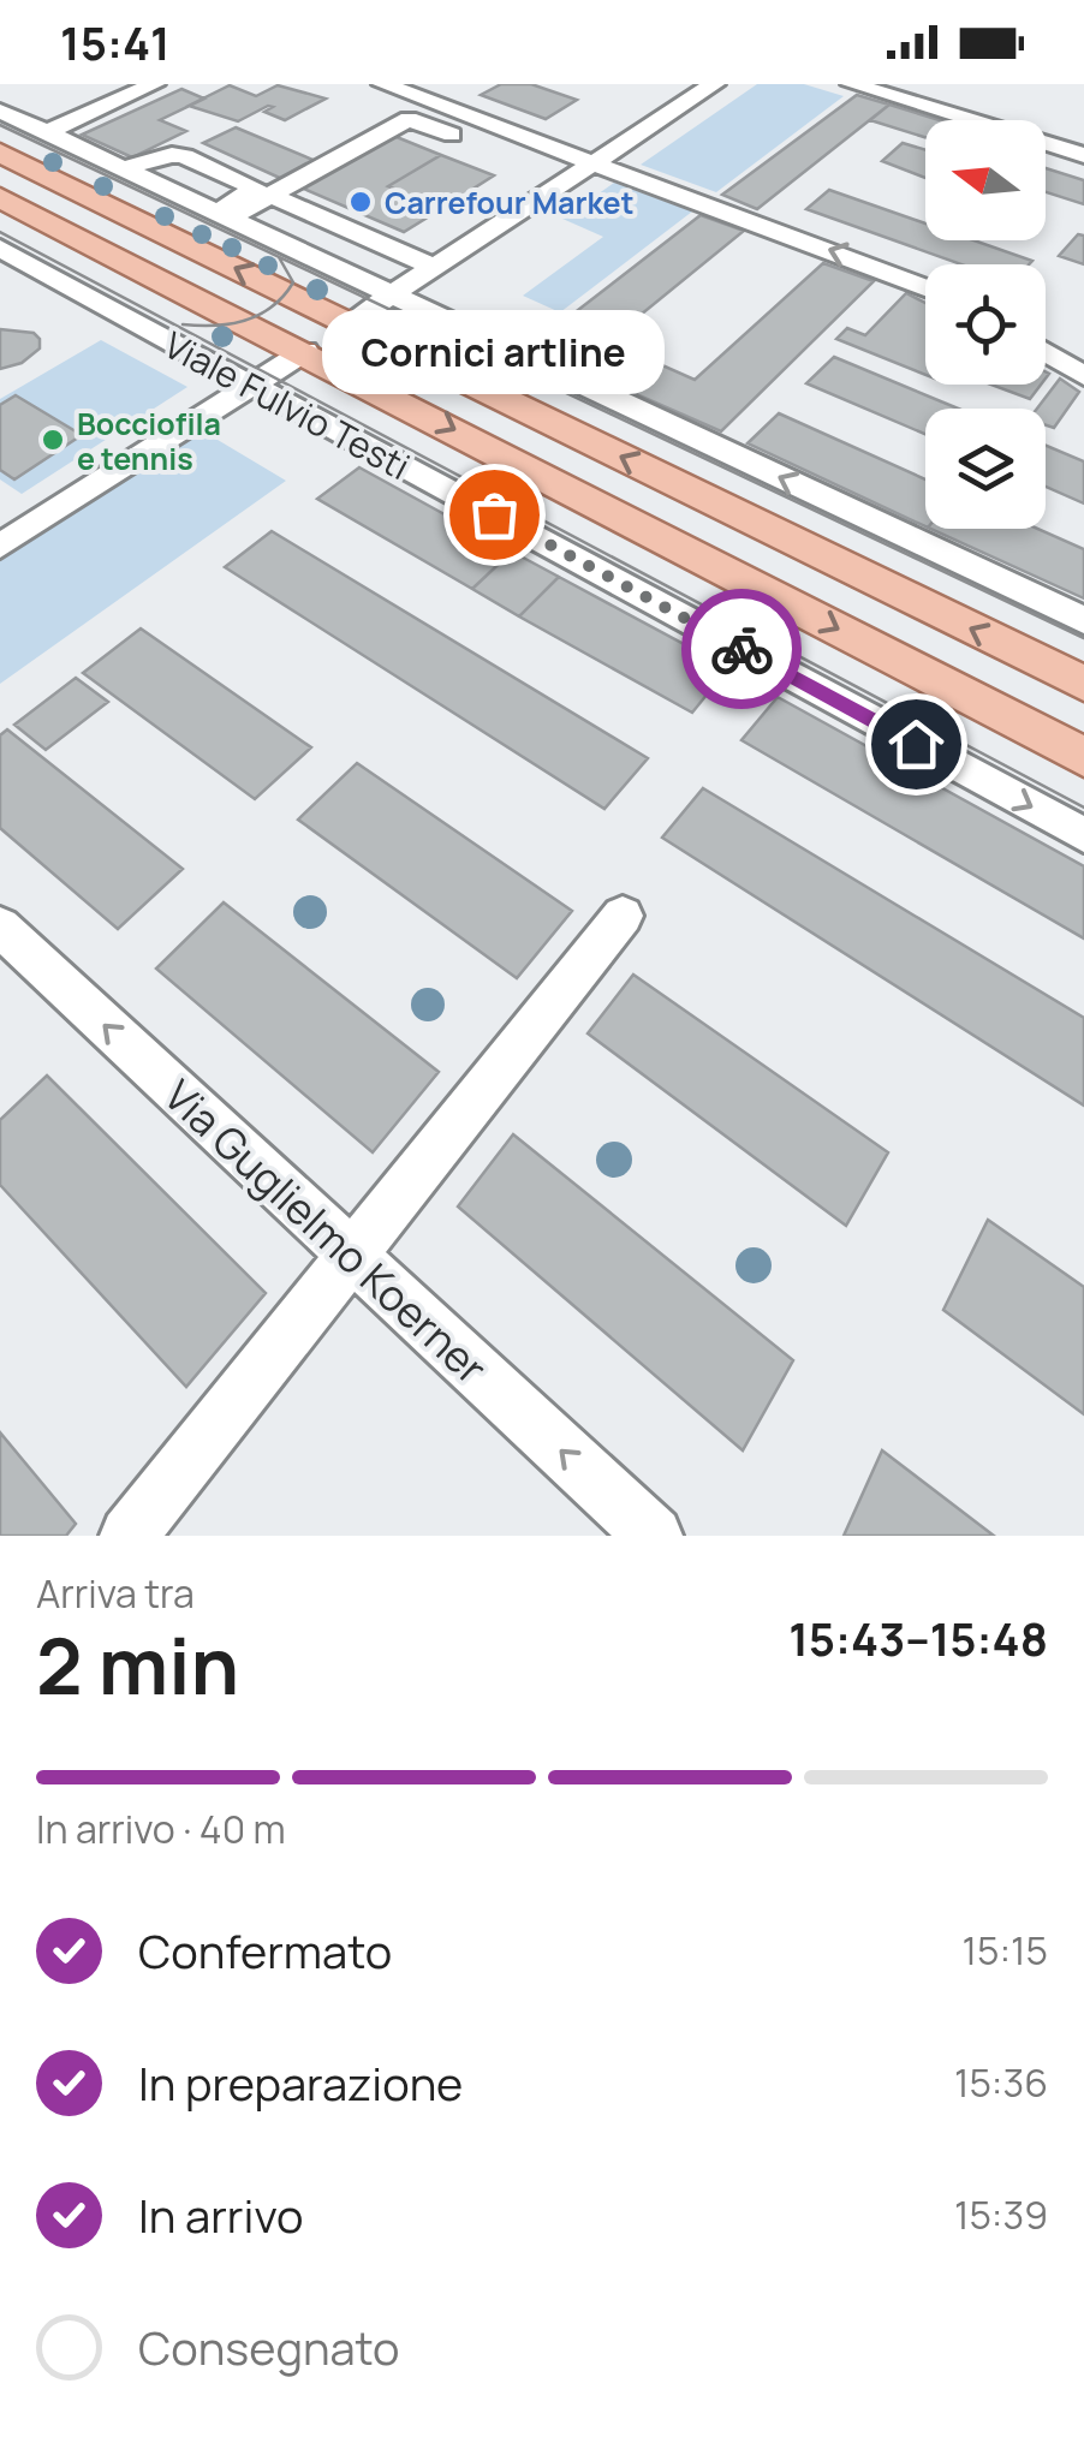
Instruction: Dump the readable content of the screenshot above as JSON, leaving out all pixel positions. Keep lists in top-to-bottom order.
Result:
{
  "streets": {
    "main road": ["Viale Fulvio Testi"],
    "street": ["Via Guglielmo Koerner"]
  },
  "one_way": ["Via Guglielmo Koerner"],
  "places": ["Carrefour Market", "Bocciofila e tennis", "Cornici artline"],
  "north": "left",
  "page": {
    "status": "15:41",
    "bubble": "Cornici artline",
    "heading": ["2 min", "Arriva tra", "15:43–15:48"],
    "bar": "In arrivo · 40 m",
    "list": [
      ["Confermato", "15:15"],
      ["In preparazione", "15:36"],
      ["In arrivo", "15:39"],
      "Consegnato"
    ]
  }
}
